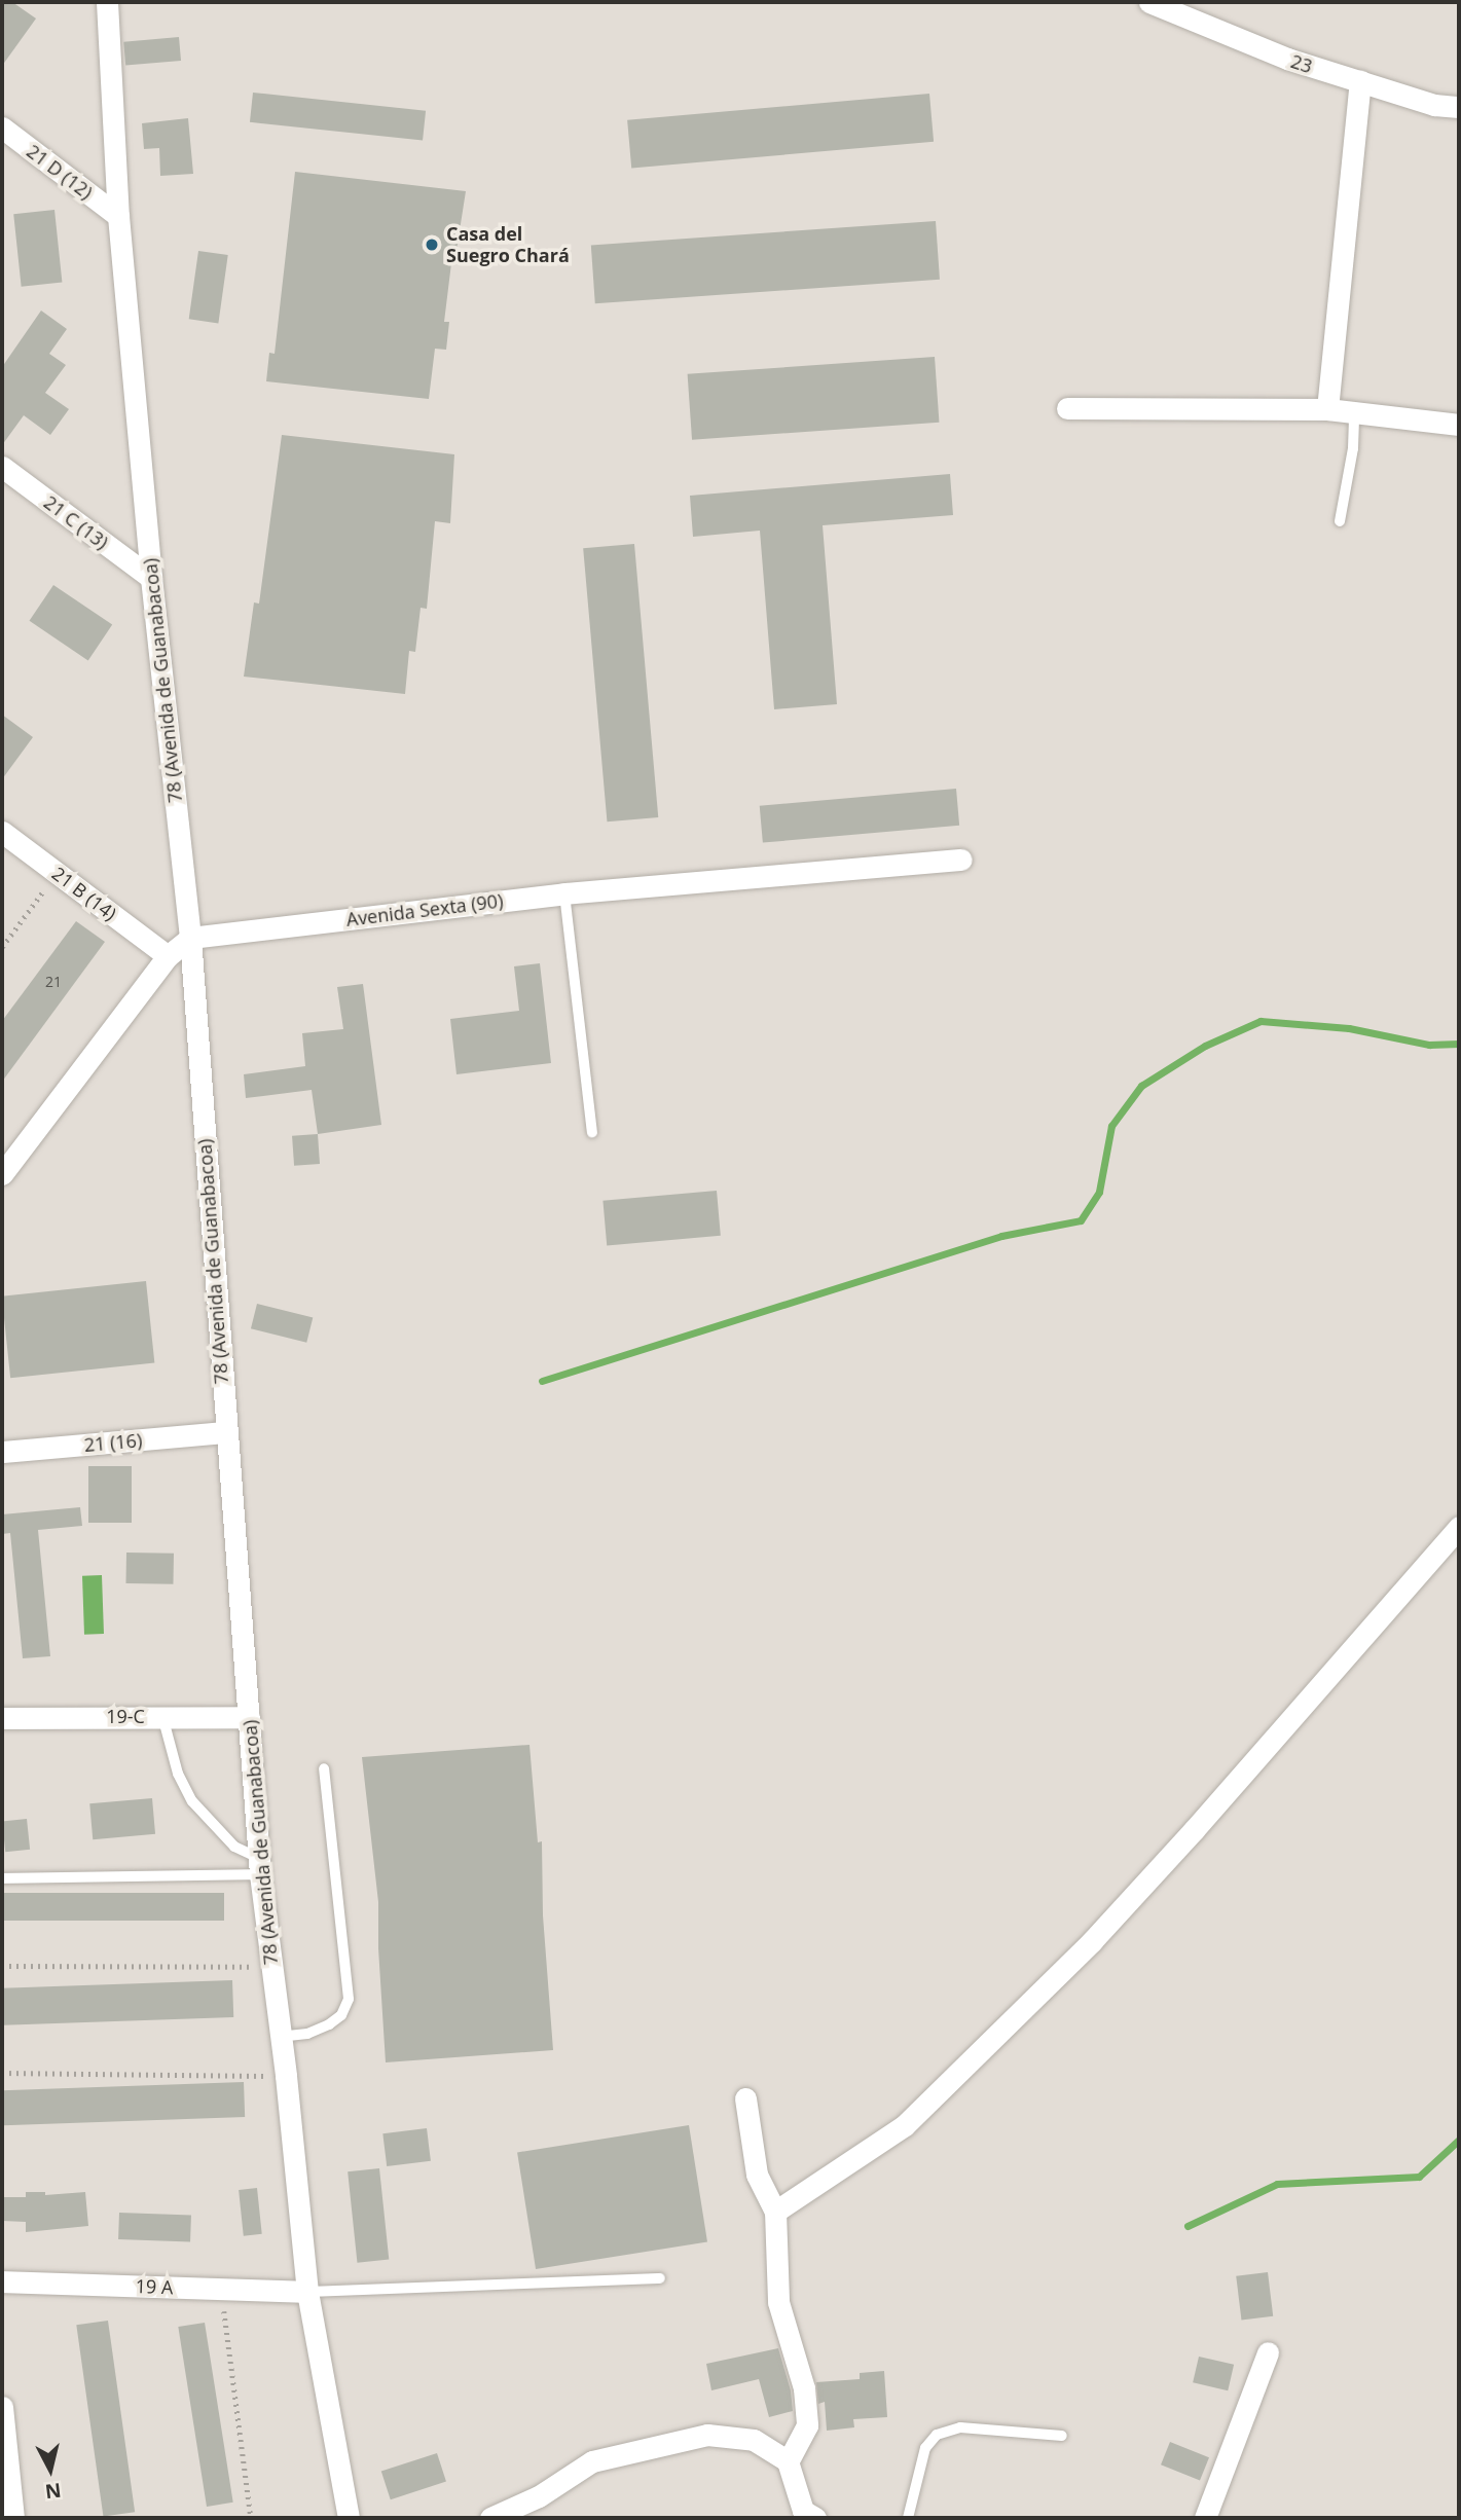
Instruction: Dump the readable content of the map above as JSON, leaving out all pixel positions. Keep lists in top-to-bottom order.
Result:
{
  "streets": {
    "street": [
      "23",
      "21 D (12)",
      "21 C (13)",
      "78 (Avenida de Guanabacoa)",
      "21 B (14)",
      "Avenida Sexta (90)",
      "21 (16)",
      "19-C",
      "19 A"
    ]
  },
  "crossings": [
    ["21 D (12)", "78 (Avenida de Guanabacoa)"],
    ["21 C (13)", "78 (Avenida de Guanabacoa)"],
    ["78 (Avenida de Guanabacoa)", "Avenida Sexta (90)"],
    ["78 (Avenida de Guanabacoa)", "21 (16)"],
    ["78 (Avenida de Guanabacoa)", "19-C"],
    ["78 (Avenida de Guanabacoa)", "19 A"]
  ],
  "places": ["Casa del Suegro Chará"],
  "house_numbers": ["21"],
  "north": "bottom"
}
